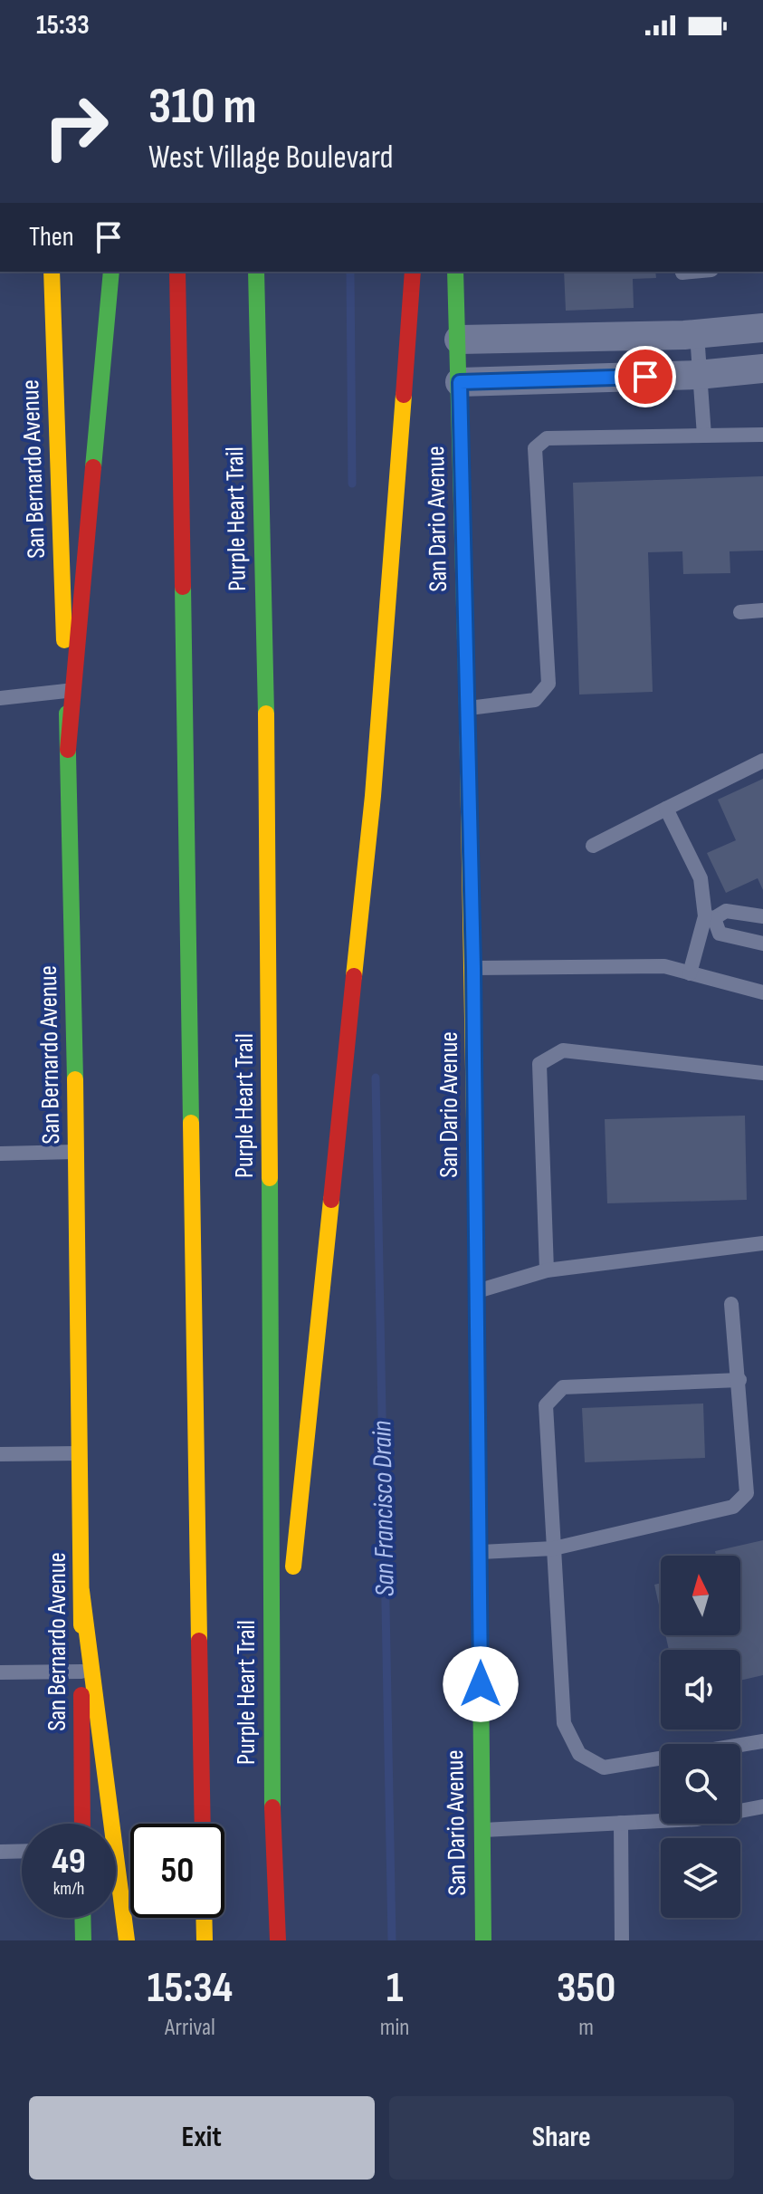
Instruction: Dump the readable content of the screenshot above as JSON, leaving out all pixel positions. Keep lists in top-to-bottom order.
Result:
{
  "streets": {
    "main road": ["San Bernardo Avenue", "Purple Heart Trail", "San Dario Avenue"]
  },
  "water": ["San Francisco Drain"],
  "north": "top",
  "page": {
    "status": "15:33",
    "turn": ["310 m", "West Village Boulevard"],
    "then": "Then",
    "speed": "49 km/h",
    "limit": "50",
    "eta": [
      "15:34",
      "Arrival",
      "1",
      "min",
      "350",
      "m"
    ],
    "buttons": ["Exit", "Share"]
  }
}
